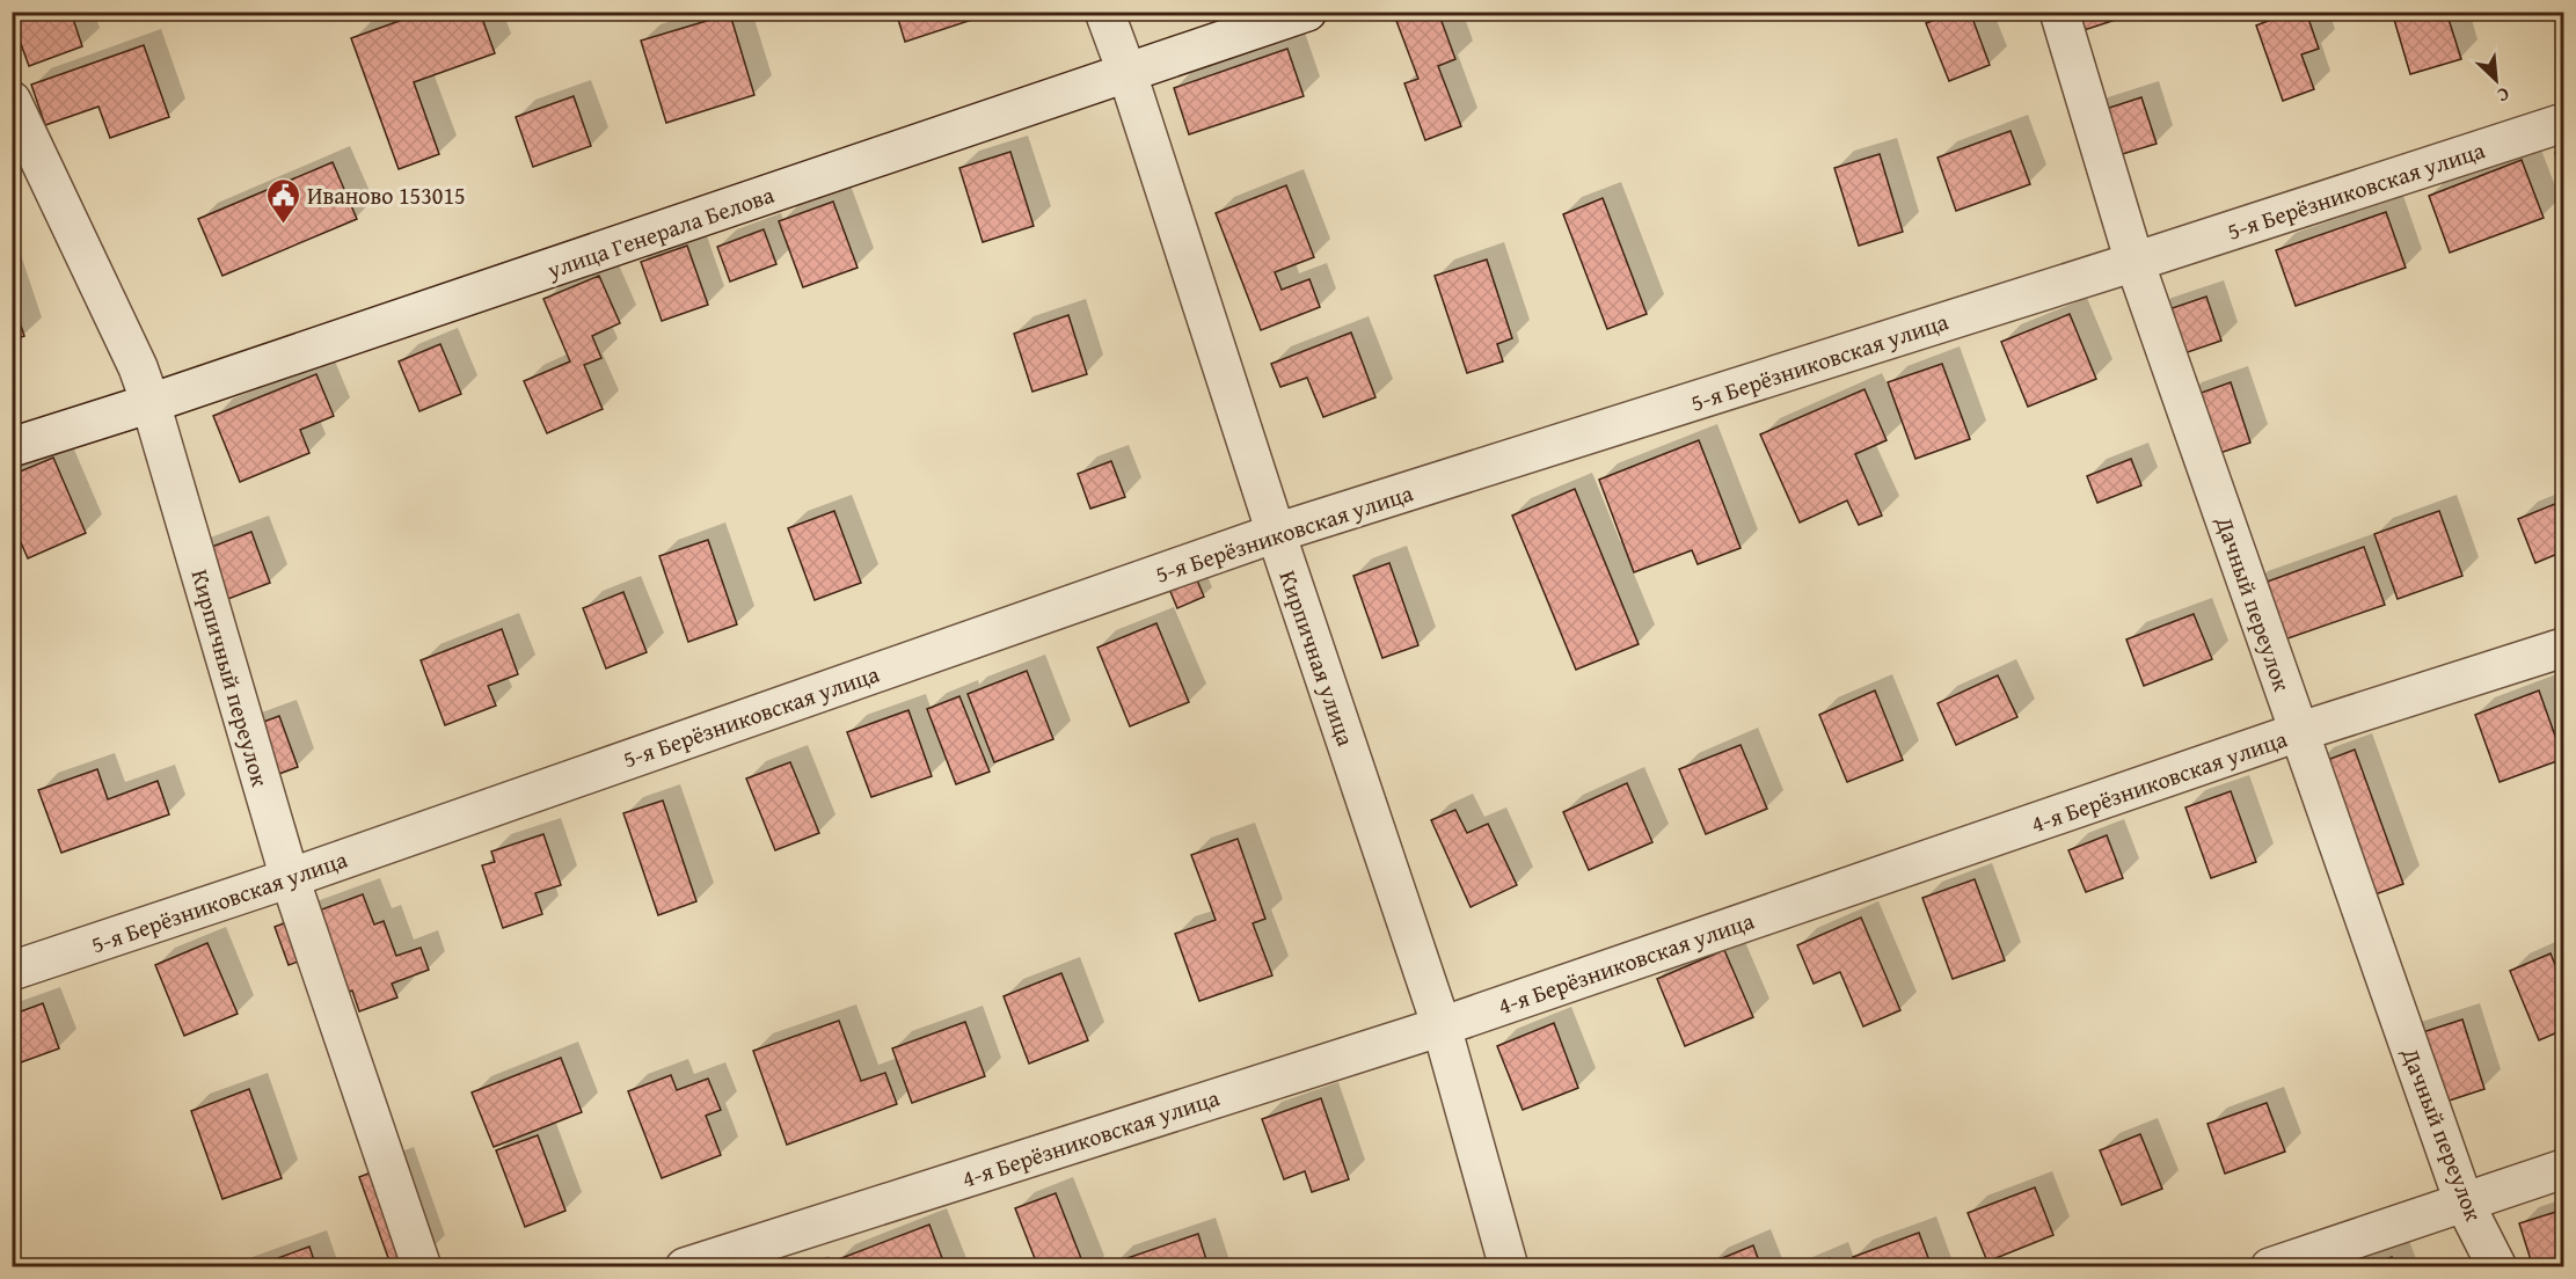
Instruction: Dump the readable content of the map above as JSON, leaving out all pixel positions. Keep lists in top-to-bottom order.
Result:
{
  "streets": {
    "street": [
      "5-я Берёзниковская улица",
      "улица Генерала Белова",
      "Дачный переулок",
      "Кирпичная улица",
      "Кирпичный переулок",
      "4-я Берёзниковская улица"
    ]
  },
  "crossings": [
    ["5-я Берёзниковская улица", "Дачный переулок"],
    ["5-я Берёзниковская улица", "Кирпичная улица"],
    ["5-я Берёзниковская улица", "Кирпичный переулок"],
    ["улица Генерала Белова", "Кирпичная улица"],
    ["улица Генерала Белова", "Кирпичный переулок"],
    ["Дачный переулок", "4-я Берёзниковская улица"],
    ["Кирпичная улица", "4-я Берёзниковская улица"]
  ],
  "places": {
    "public building": ["Иваново 153015"]
  },
  "north": "bottom right"
}
